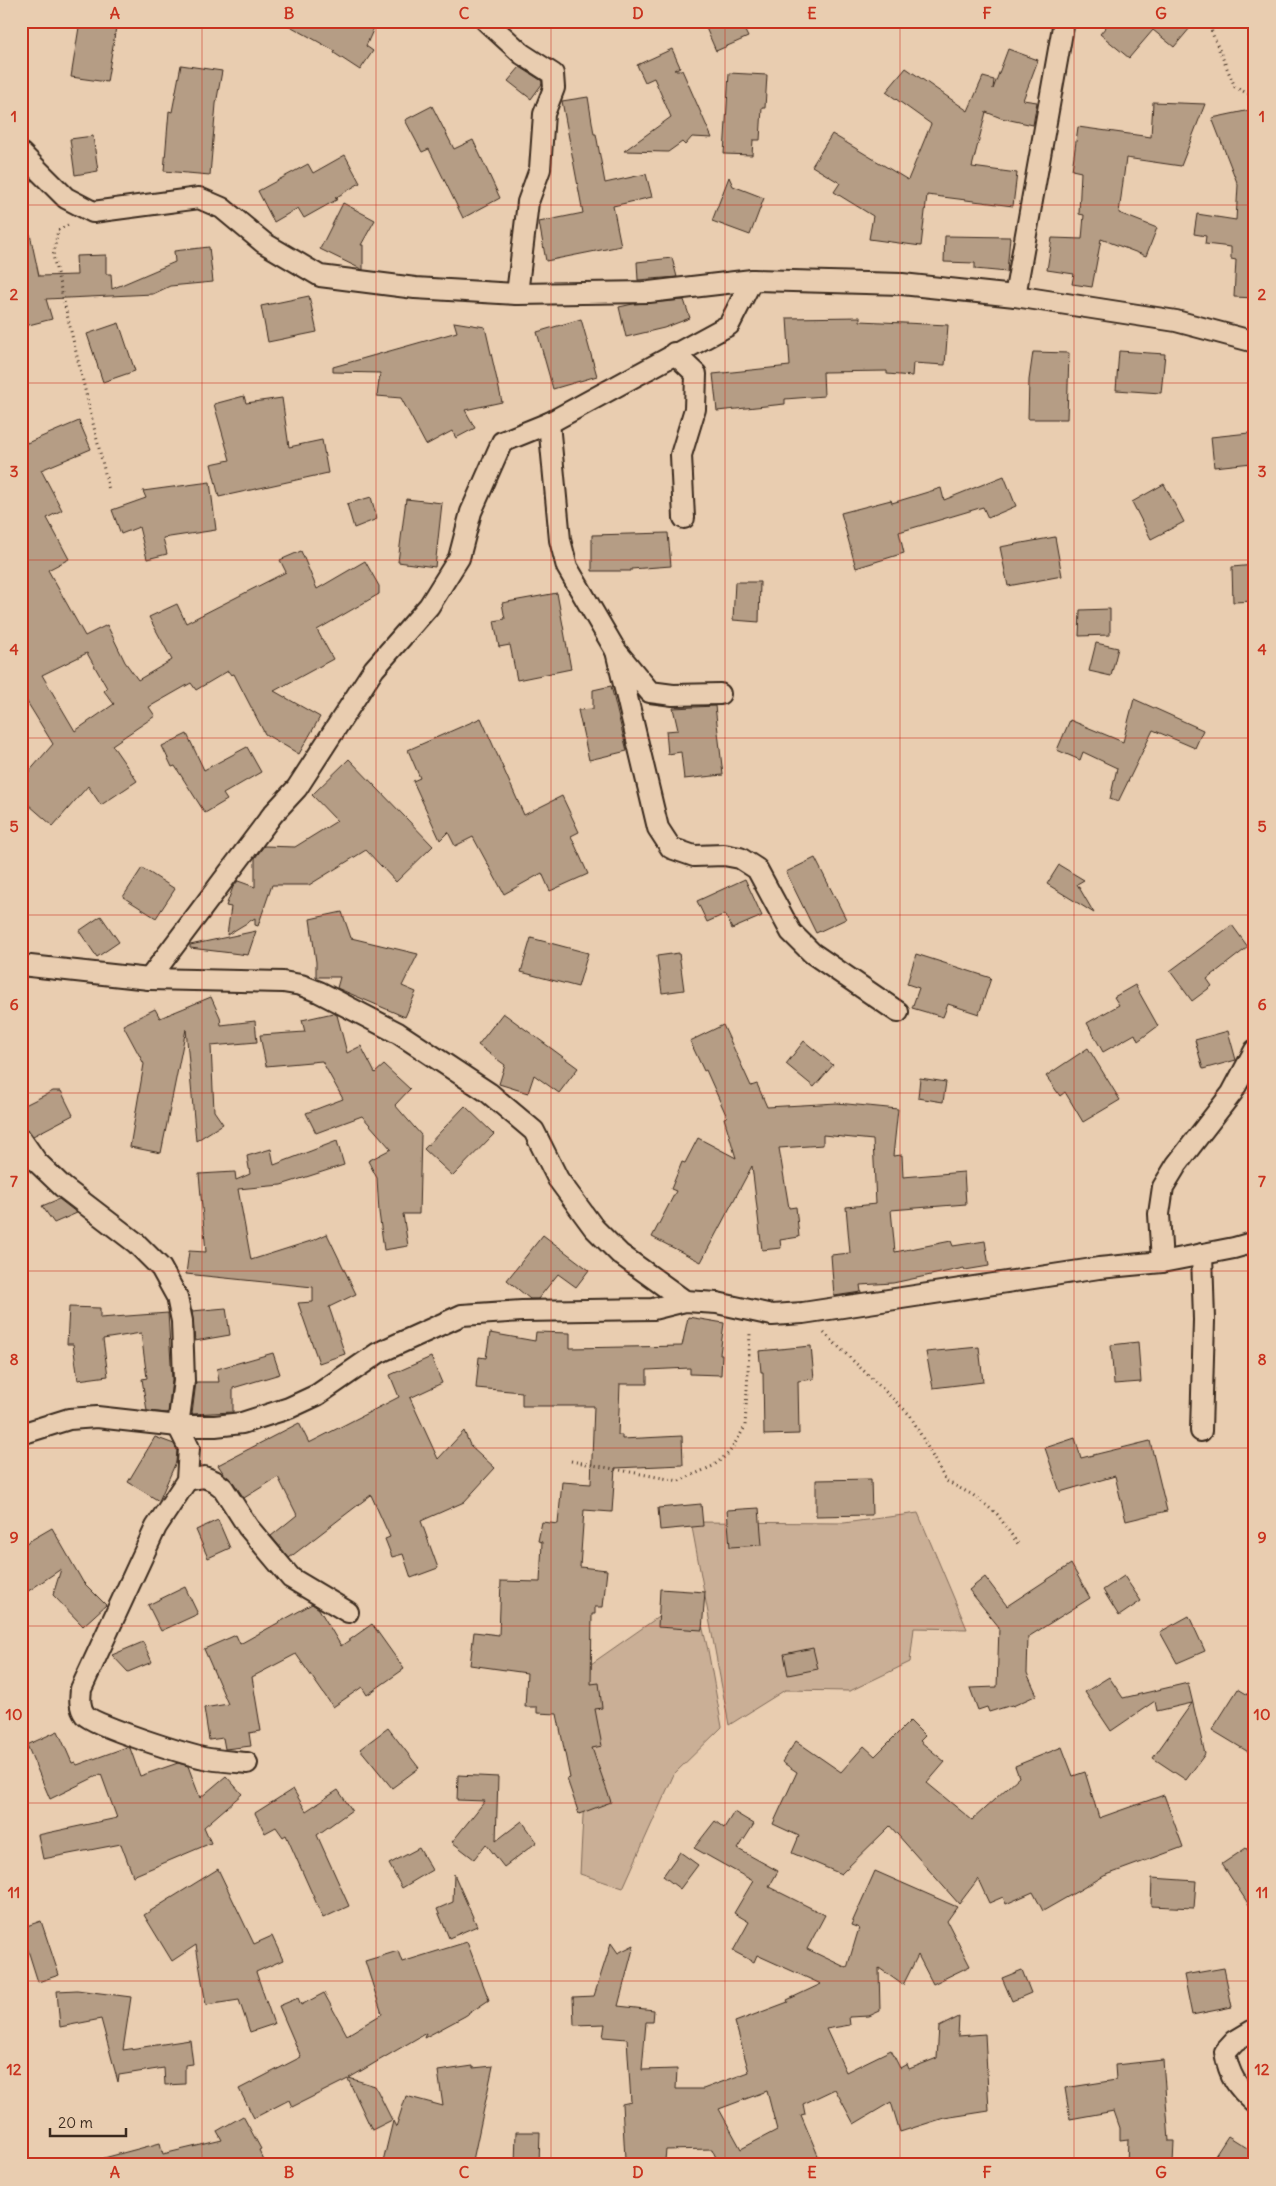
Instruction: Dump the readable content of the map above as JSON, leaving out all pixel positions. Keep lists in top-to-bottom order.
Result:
{
  "scale_bar": "20 m",
  "grid": {
    "columns": [
      "A",
      "B",
      "C",
      "D",
      "E",
      "F",
      "G"
    ],
    "rows": [
      "1",
      "2",
      "3",
      "4",
      "5",
      "6",
      "7",
      "8",
      "9",
      "10",
      "11",
      "12"
    ]
  }
}
